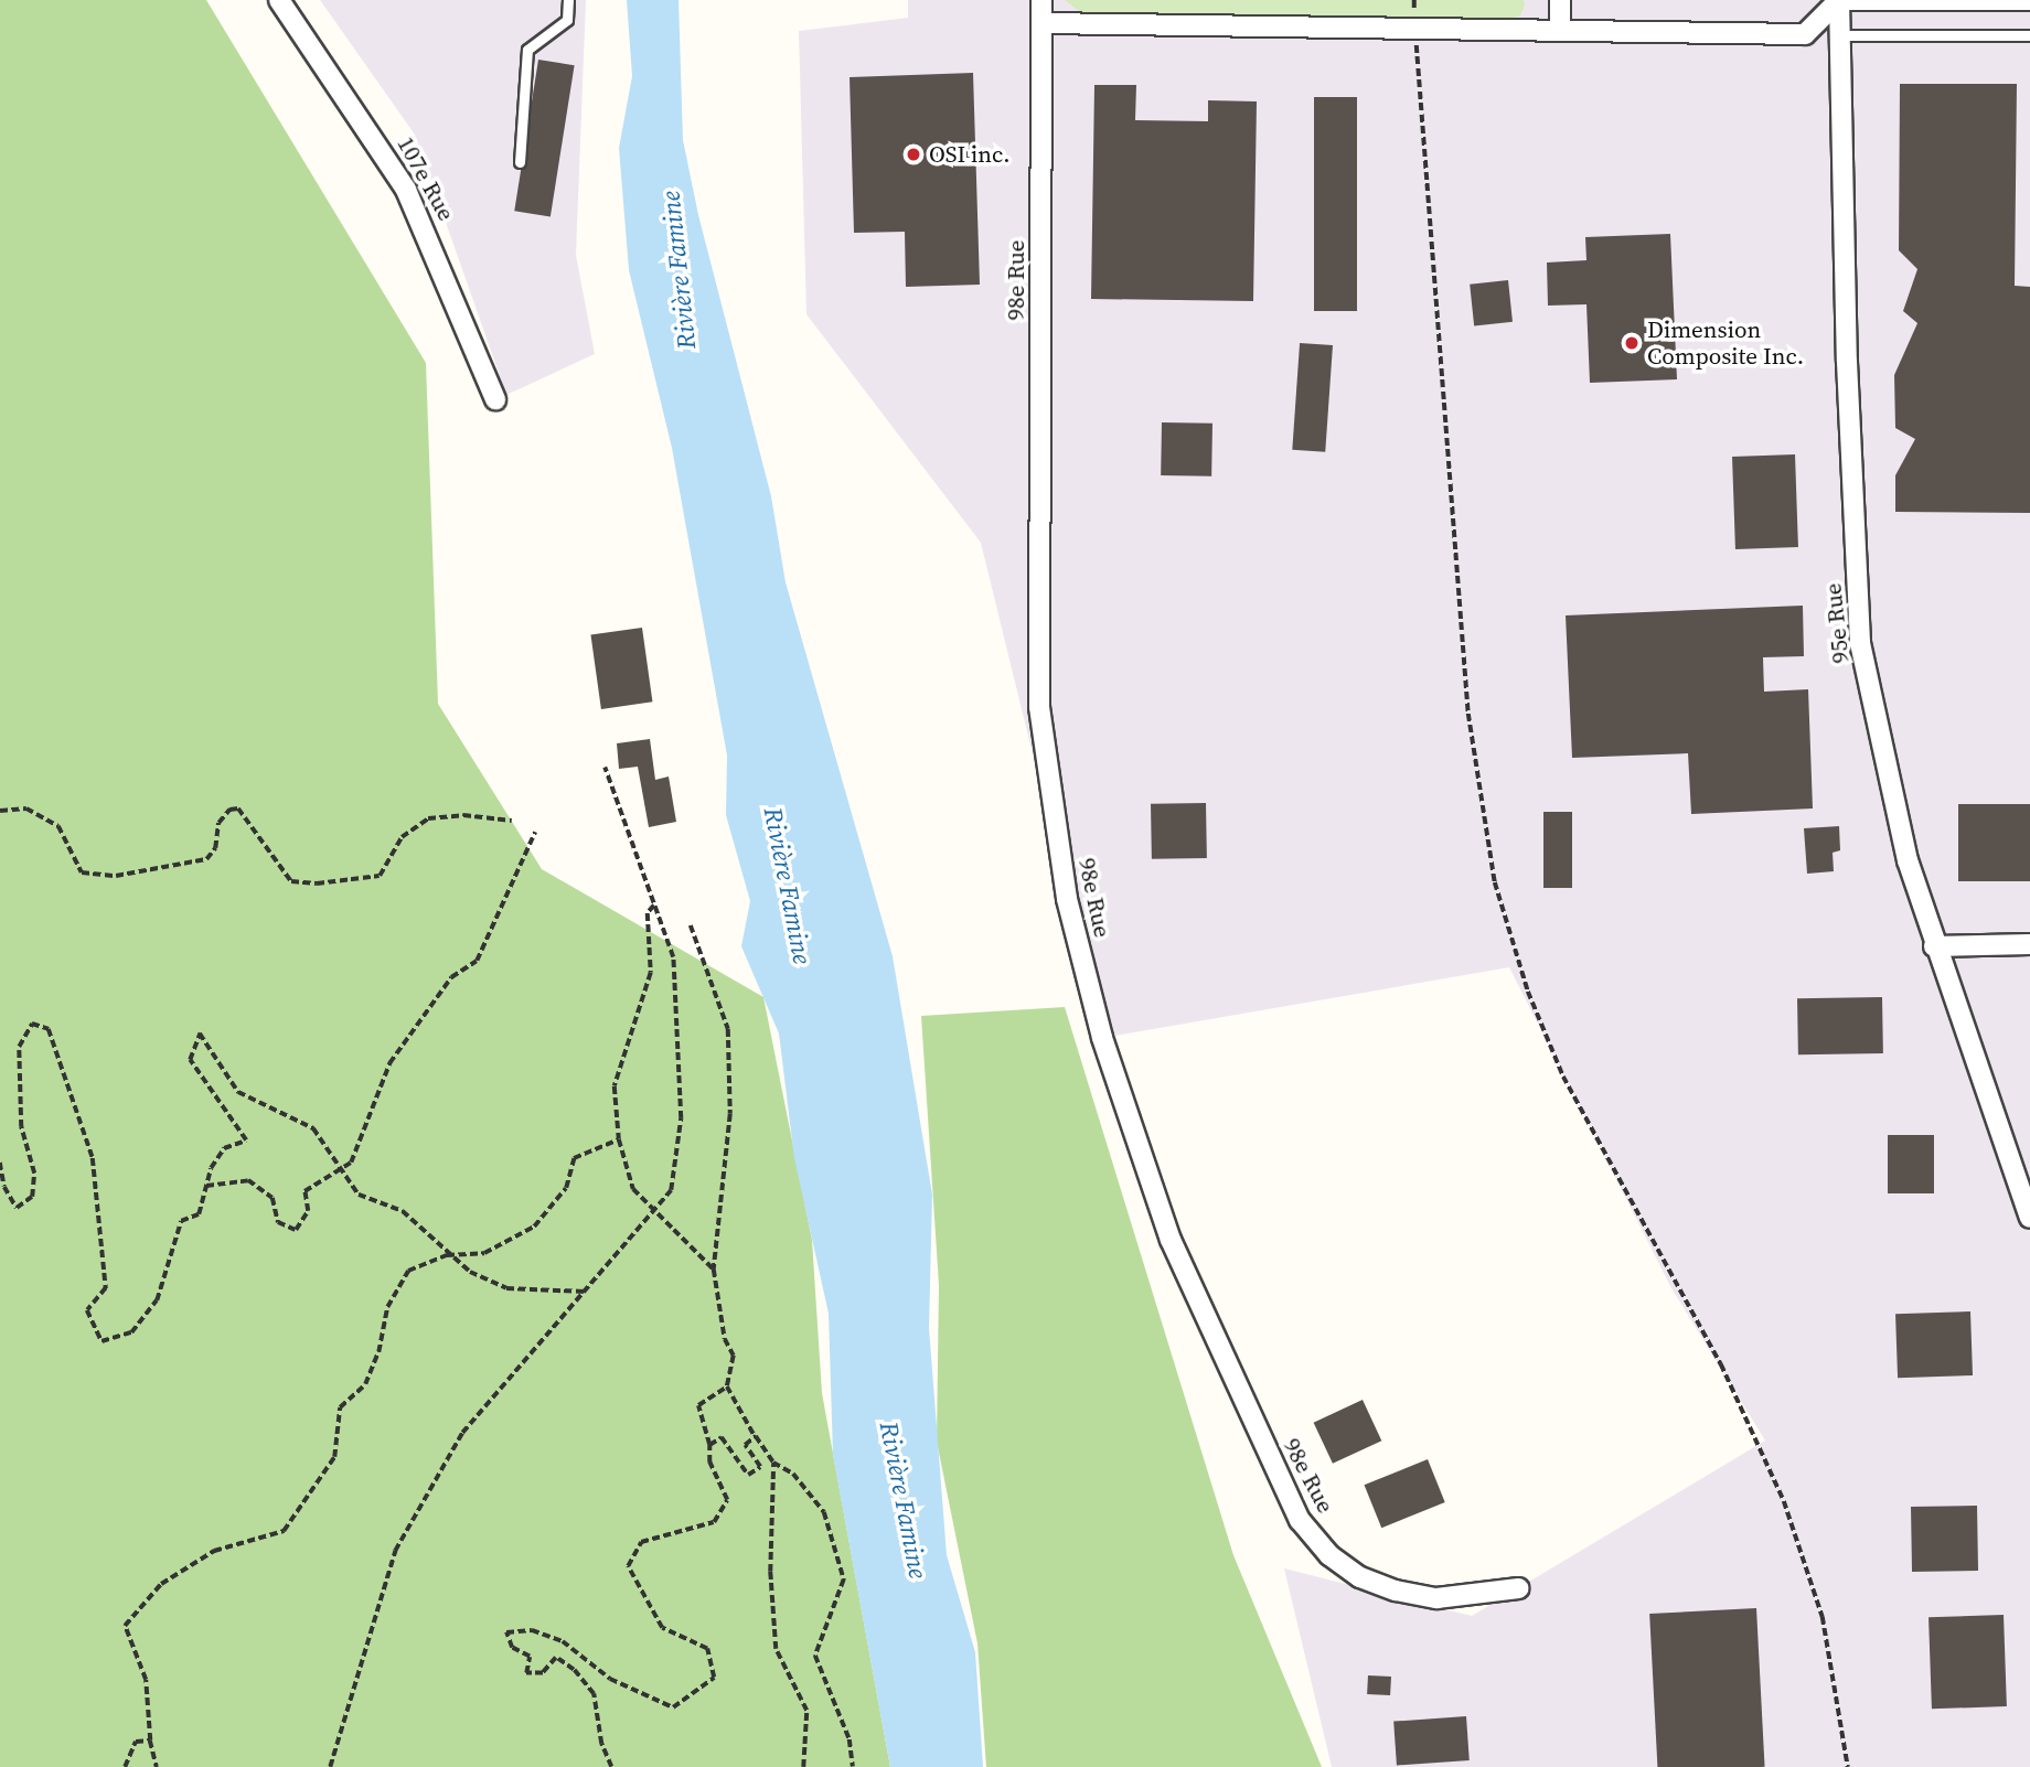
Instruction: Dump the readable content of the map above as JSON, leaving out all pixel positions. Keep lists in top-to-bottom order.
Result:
{
  "streets": {
    "street": ["107e Rue", "98e Rue", "95e Rue"]
  },
  "water": ["Rivière Famine"],
  "places": ["OSI inc.", "Dimension Composite Inc."]
}
